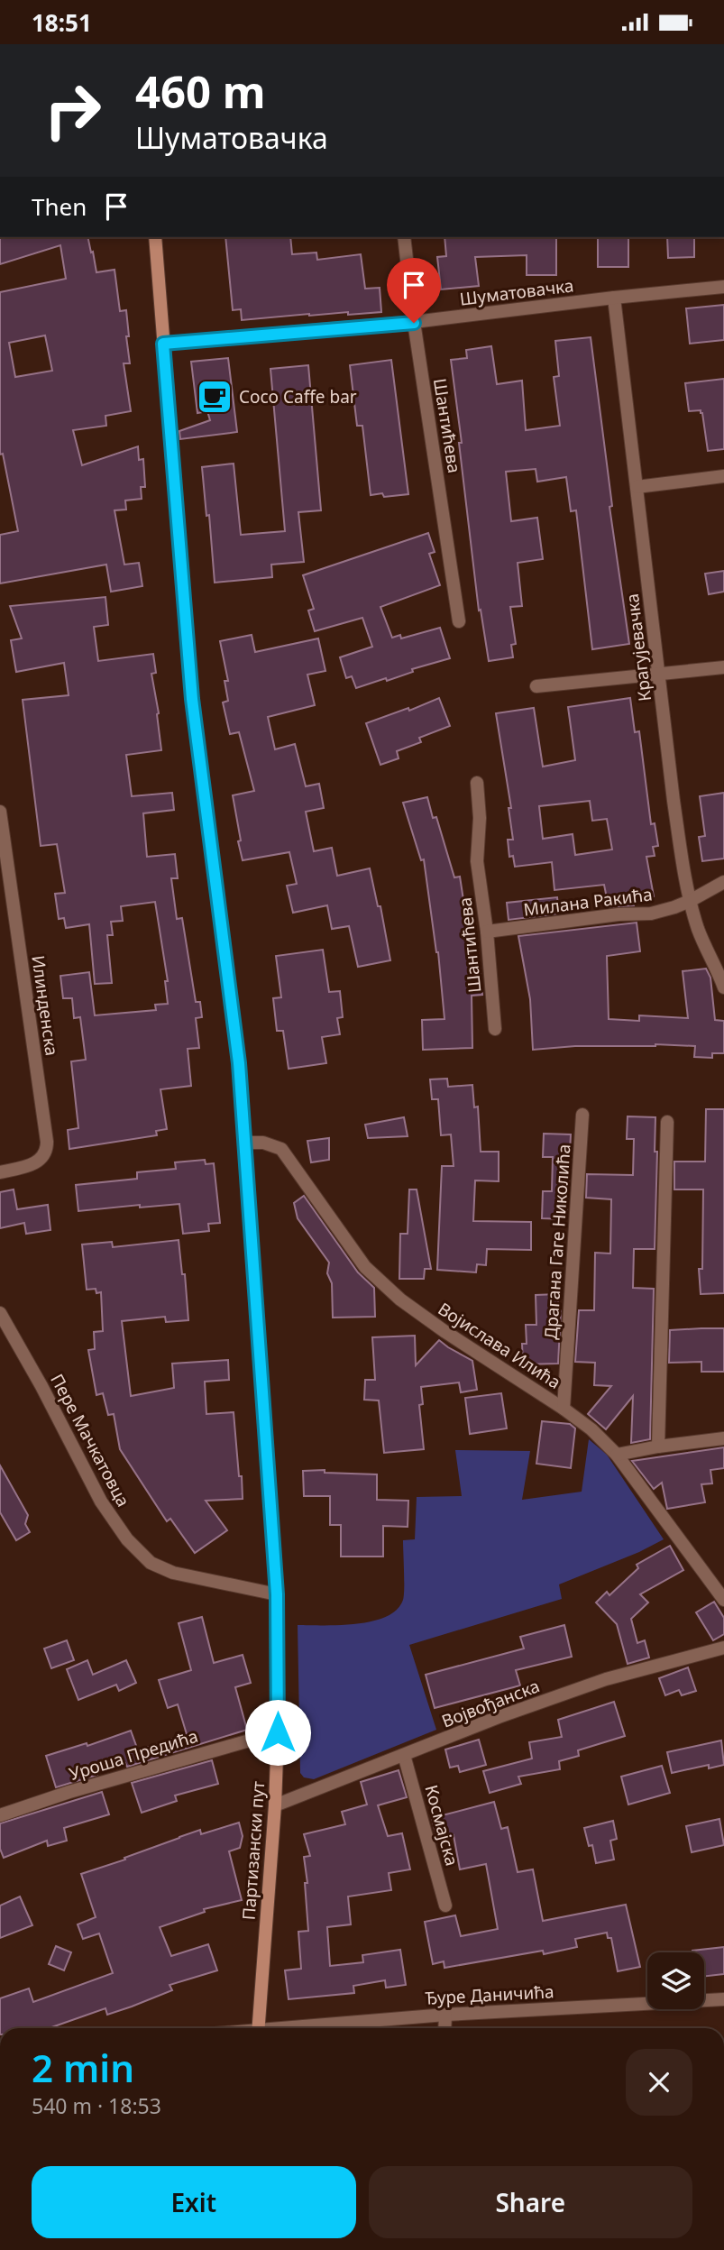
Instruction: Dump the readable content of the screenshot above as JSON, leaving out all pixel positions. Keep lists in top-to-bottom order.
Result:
{
  "streets": {
    "main road": ["Партизански пут"],
    "street": [
      "Шуматовачка",
      "Шантићева",
      "Крагујевачка",
      "Милана Ракића",
      "Илинденска",
      "Драгана Гаге Николића",
      "Војислава Илића",
      "Пере Мачкатовца",
      "Војвођанска",
      "Уроша Предића",
      "Космајска",
      "Ђуре Даничића"
    ]
  },
  "crossings": [
    ["Шуматовачка", "Шантићева"],
    ["Шуматовачка", "Крагујевачка"],
    ["Шуматовачка", "Партизански пут"],
    ["Шантићева", "Милана Ракића"],
    ["Крагујевачка", "Милана Ракића"],
    ["Драгана Гаге Николића", "Војислава Илића"],
    ["Војислава Илића", "Партизански пут"],
    ["Пере Мачкатовца", "Партизански пут"],
    ["Војвођанска", "Космајска"],
    ["Војвођанска", "Партизански пут"],
    ["Уроша Предића", "Партизански пут"]
  ],
  "places": {
    "cafe": ["Coco Caffe bar"]
  },
  "page": {
    "status": "18:51",
    "turn": ["460 m", "Шуматовачка"],
    "then": "Then",
    "heading": ["2 min", "540 m · 18:53"],
    "buttons": ["Exit", "Share"]
  }
}
